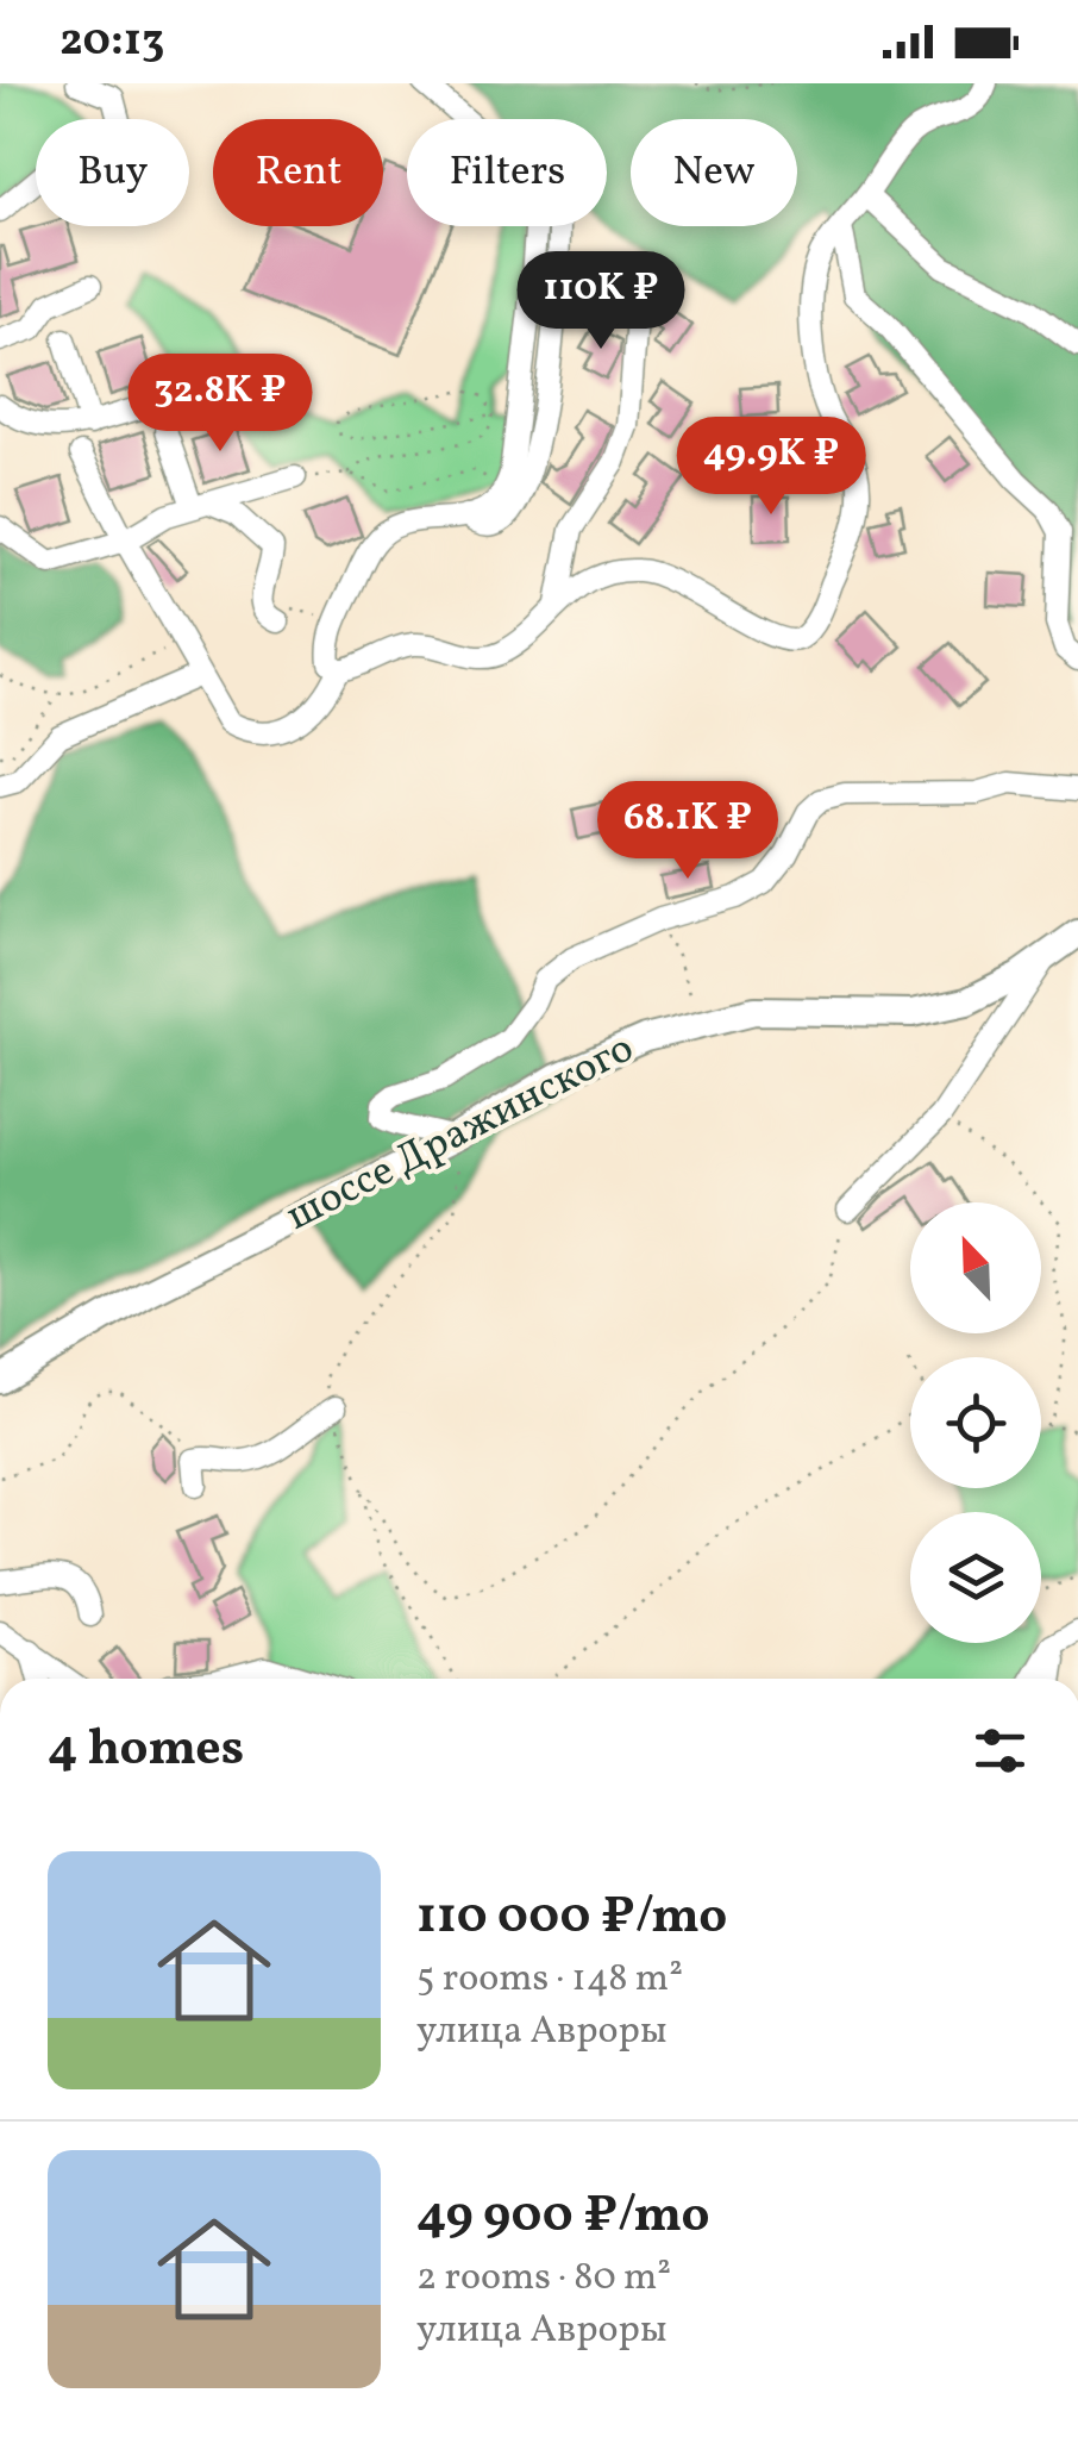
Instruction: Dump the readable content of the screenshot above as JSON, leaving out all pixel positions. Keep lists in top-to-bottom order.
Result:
{
  "streets": {
    "main road": ["шоссе Дражинского"]
  },
  "north": "top left",
  "page": {
    "status": "20:13",
    "chip": [
      "Buy",
      "Rent",
      "Filters",
      "New"
    ],
    "price": [
      "110K ₽",
      "32.8K ₽",
      "49.9K ₽",
      "68.1K ₽"
    ],
    "heading": "4 homes",
    "list": [
      {
        "name": "110 000 ₽/mo",
        "note": "5 rooms · 148 m² · улица Авроры"
      },
      {
        "name": "49 900 ₽/mo",
        "note": "2 rooms · 80 m² · улица Авроры"
      }
    ]
  }
}
